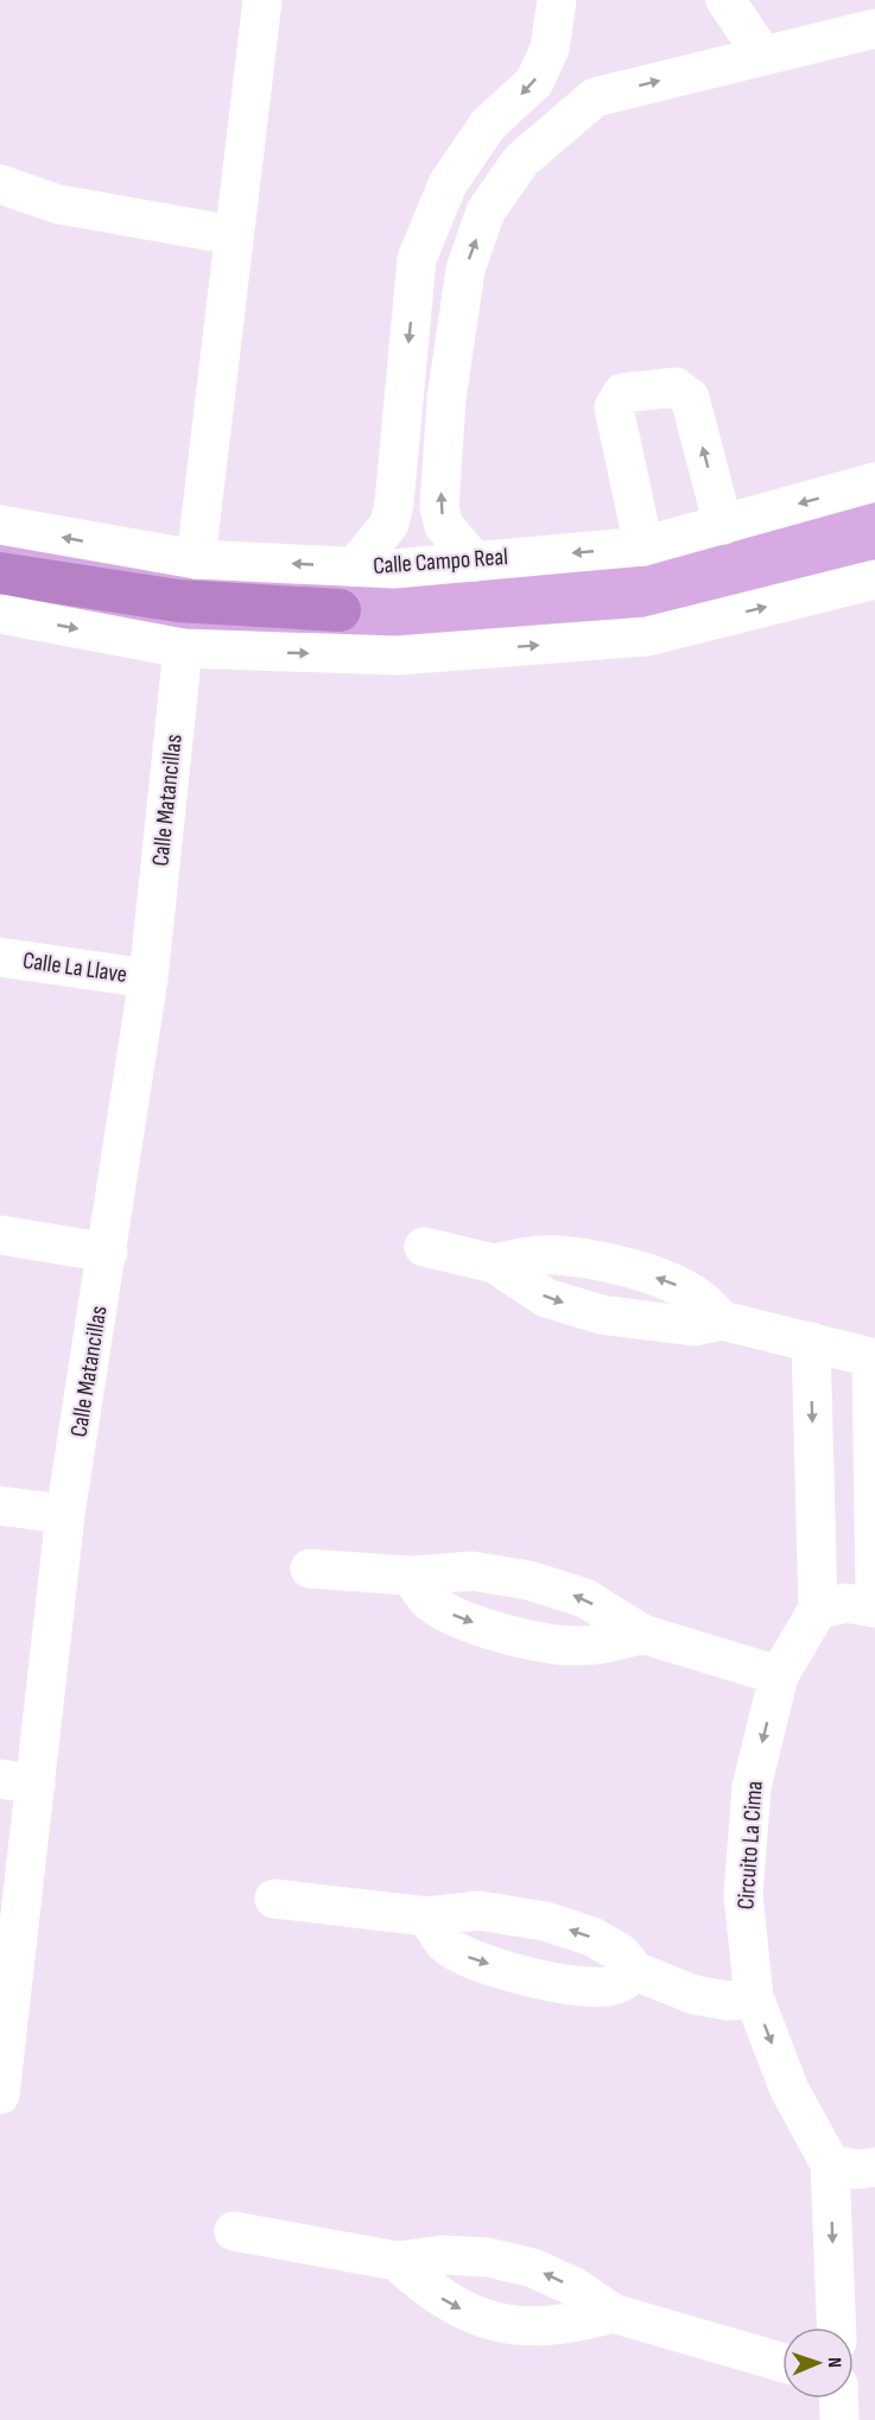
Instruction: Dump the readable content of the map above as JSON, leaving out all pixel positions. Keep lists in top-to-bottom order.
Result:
{
  "streets": {
    "street": [
      "Calle Campo Real",
      "Calle Matancillas",
      "Calle La Llave",
      "Circuito La Cima"
    ]
  },
  "crossings": [
    ["Calle Matancillas", "Calle La Llave"]
  ],
  "one_way": ["Circuito La Cima"],
  "north": "right"
}
